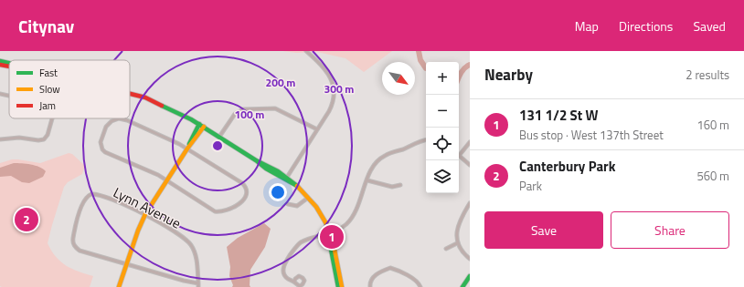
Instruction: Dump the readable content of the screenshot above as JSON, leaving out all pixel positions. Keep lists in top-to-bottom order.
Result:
{
  "streets": {
    "street": ["Lynn Avenue"]
  },
  "legend": ["Fast", "Slow", "Jam"],
  "north": "bottom right",
  "page": {
    "header": "Citynav",
    "nav": ["Map", "Directions", "Saved"],
    "heading": ["Nearby", "2 results"],
    "map_buttons": ["+", "−"],
    "list": [
      {
        "mark": "1",
        "name": "131 1/2 St W",
        "note": "Bus stop · West 137th Street",
        "value": "160 m"
      },
      {
        "mark": "2",
        "name": "Canterbury Park",
        "note": "Park",
        "value": "560 m"
      }
    ],
    "buttons": ["Save", "Share"],
    "pins": ["2", "1"]
  },
  "rings": ["200 m", "300 m", "100 m"]
}
